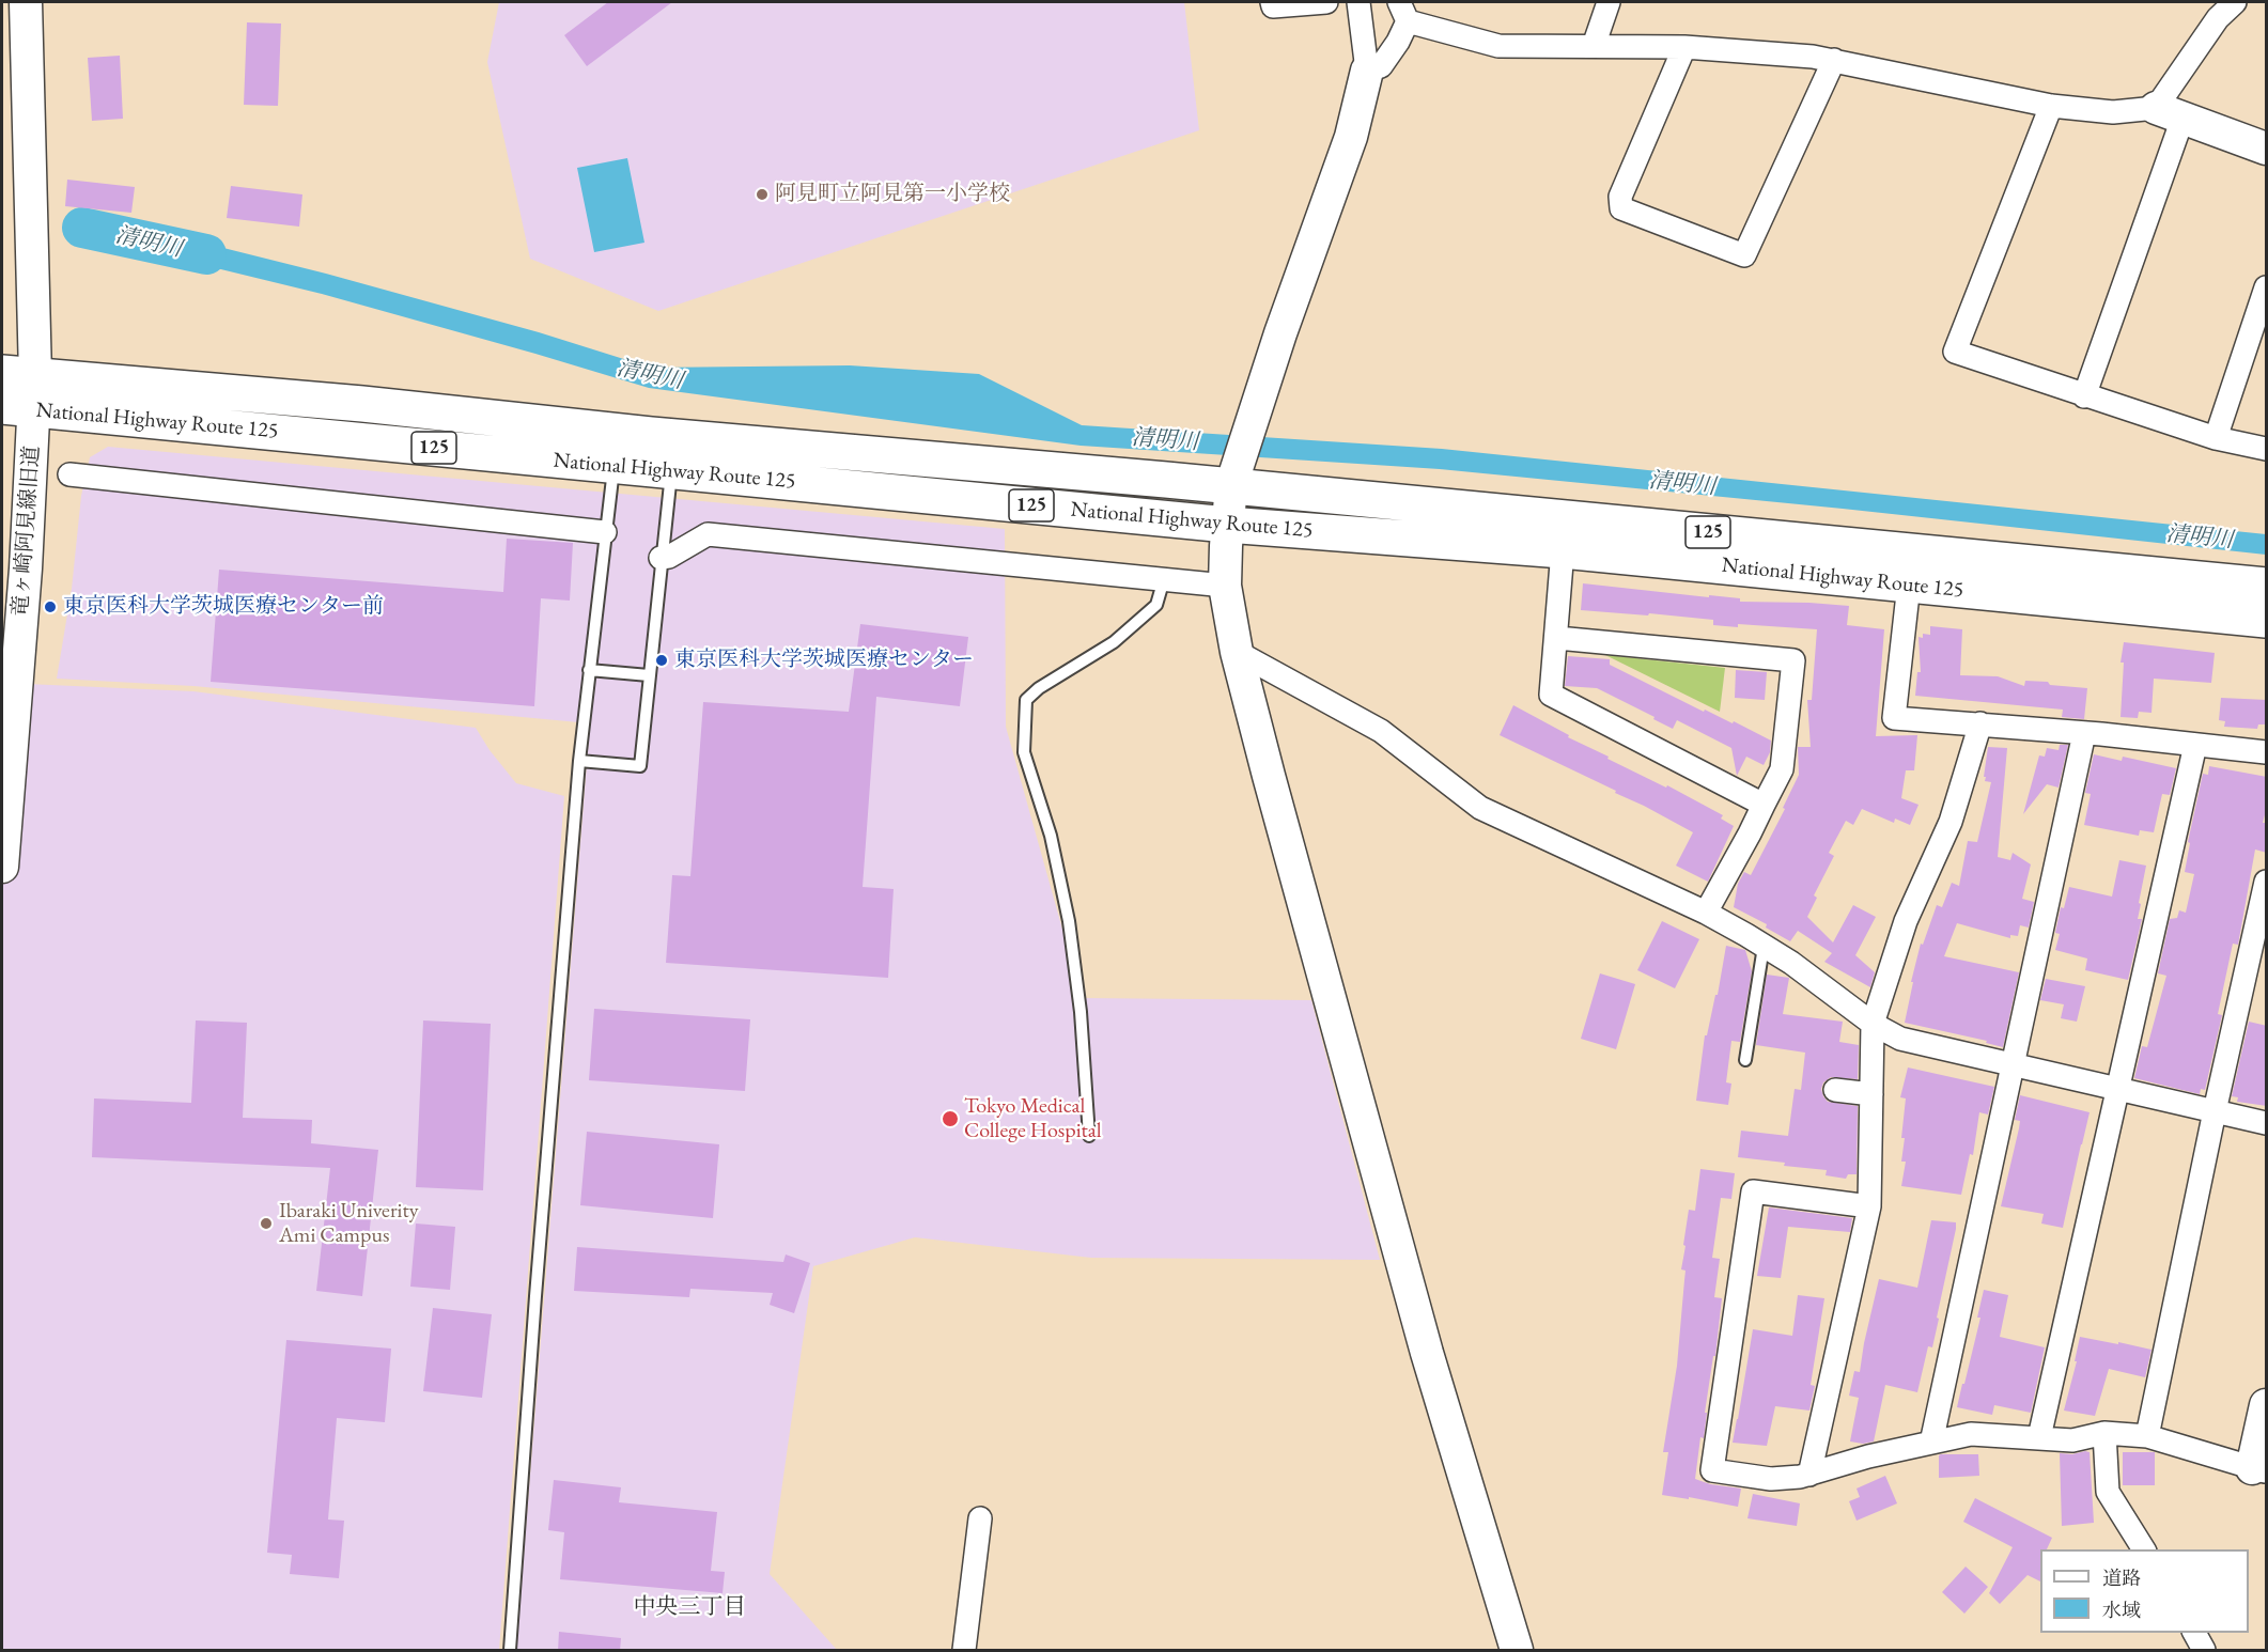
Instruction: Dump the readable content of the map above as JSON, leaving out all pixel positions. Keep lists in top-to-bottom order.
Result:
{
  "streets": {
    "highway": ["National Highway Route 125", "125"],
    "street": ["竜ヶ崎阿見線旧道"]
  },
  "crossings": [
    ["National Highway Route 125", "竜ヶ崎阿見線旧道"]
  ],
  "districts": ["中央三丁目"],
  "water": ["清明川"],
  "places": [
    "阿見町立阿見第一小学校",
    "東京医科大学茨城医療センター前",
    "東京医科大学茨城医療センター",
    "Tokyo Medical College Hospital",
    "Ibaraki Univerity Ami Campus"
  ],
  "legend": ["道路", "水域"]
}
